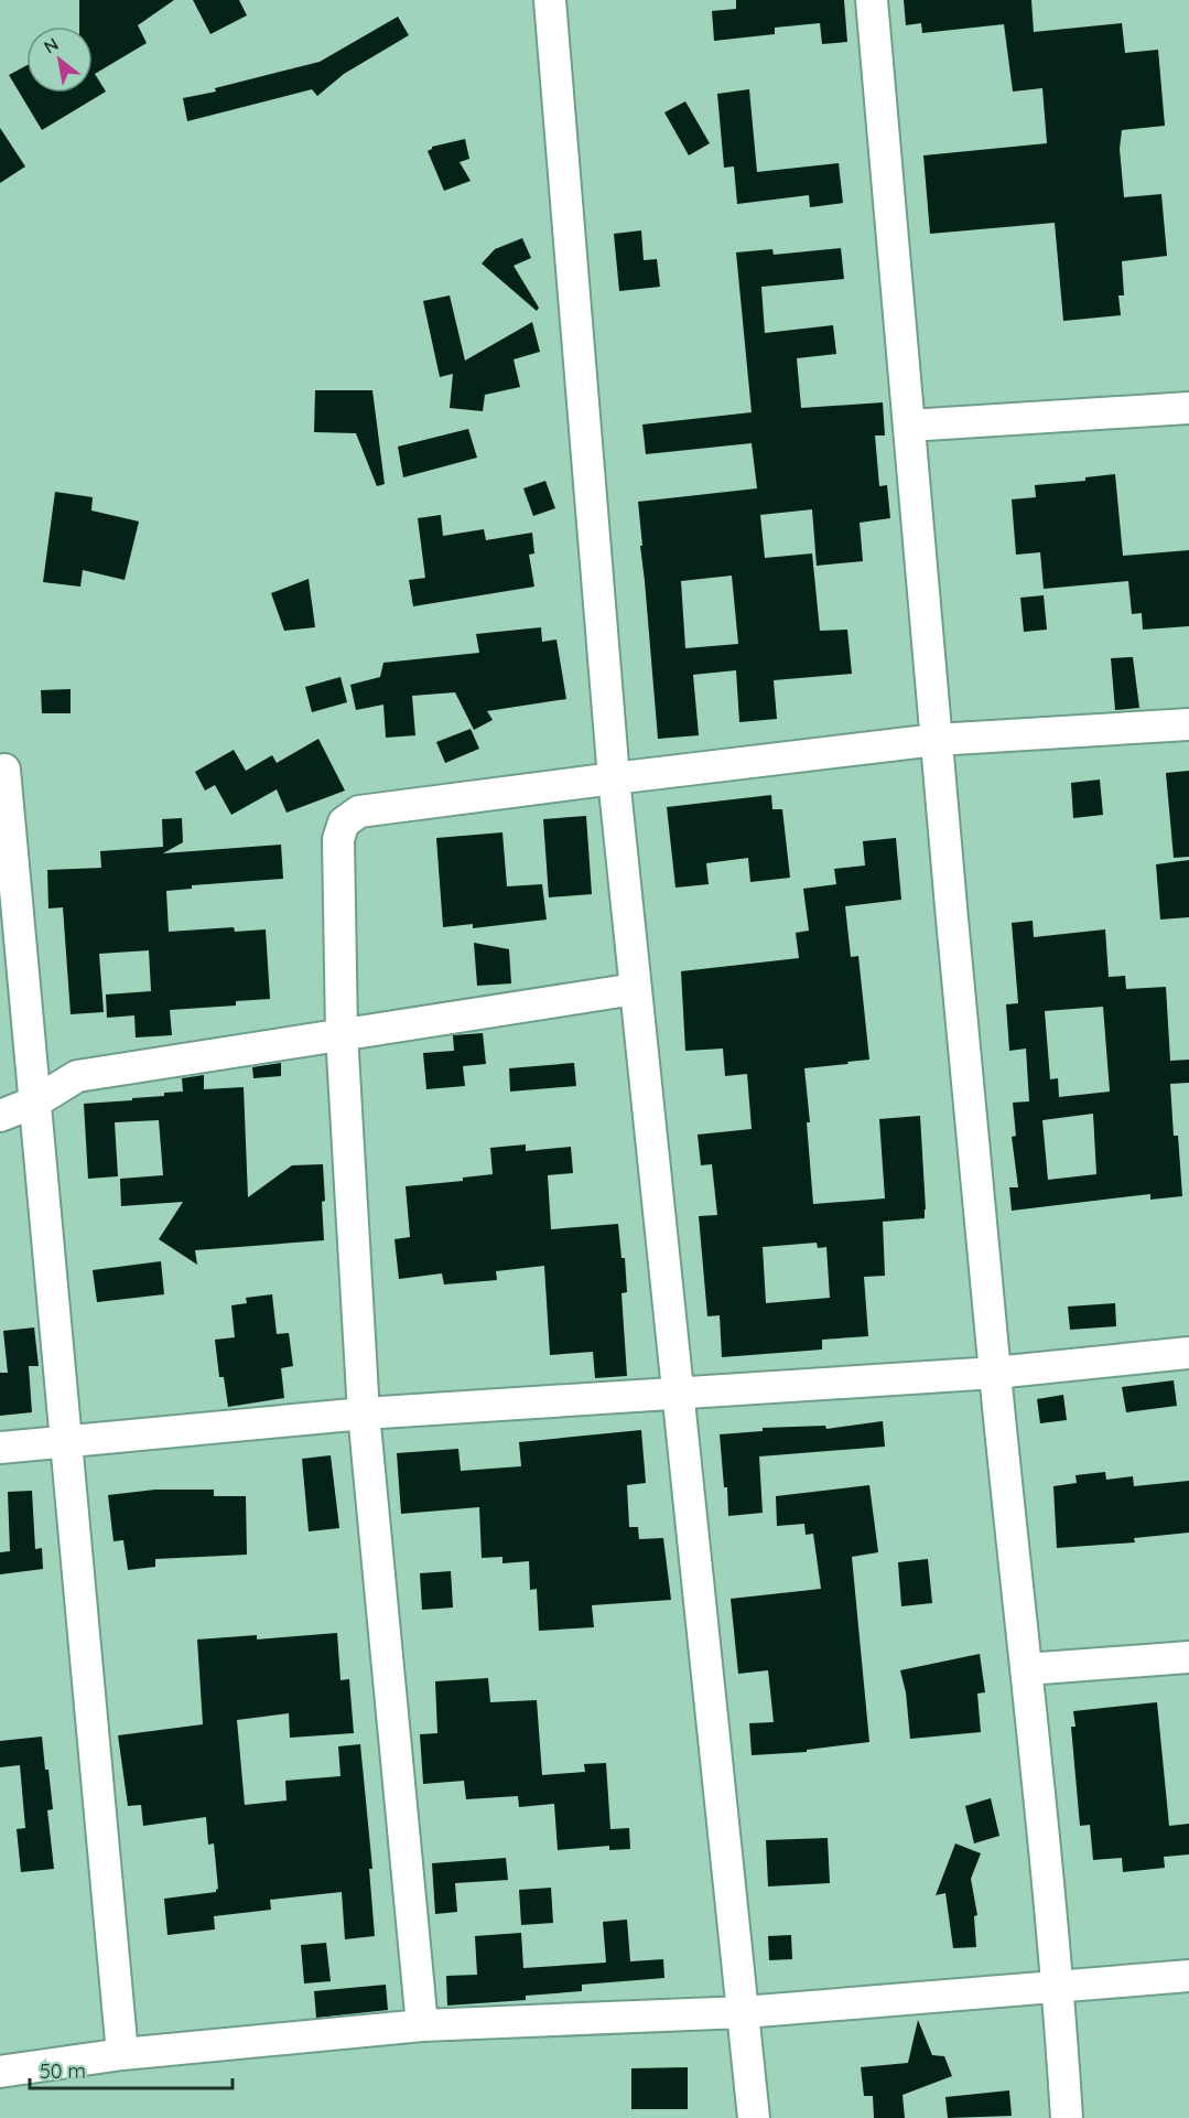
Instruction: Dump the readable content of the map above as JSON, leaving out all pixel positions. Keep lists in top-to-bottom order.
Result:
{
  "scale_bar": "50 m",
  "north": "top left"
}
